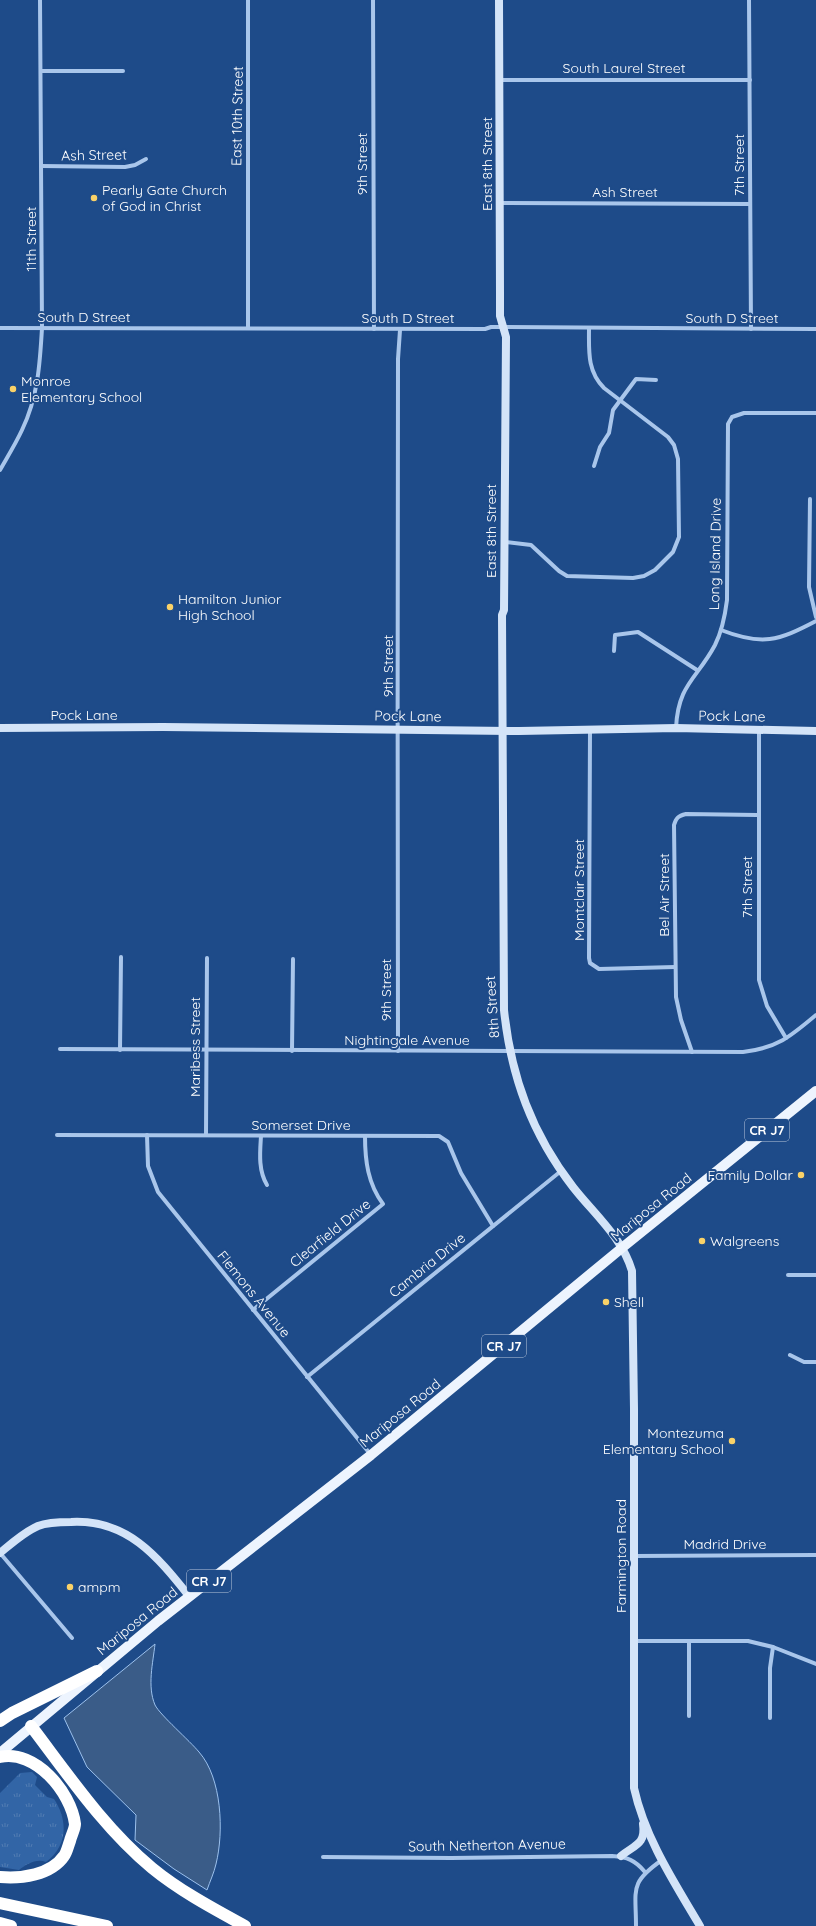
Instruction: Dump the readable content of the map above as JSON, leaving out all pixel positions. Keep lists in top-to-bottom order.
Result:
{
  "streets": {
    "main road": ["CR J7", "Mariposa Road"],
    "street": [
      "South Laurel Street",
      "East 10th Street",
      "Ash Street",
      "9th Street",
      "East 8th Street",
      "7th Street",
      "11th Street",
      "South D Street",
      "Long Island Drive",
      "Pock Lane",
      "Montclair Street",
      "Bel Air Street",
      "8th Street",
      "Nightingale Avenue",
      "Maribess Street",
      "Somerset Drive",
      "Clearfield Drive",
      "Cambria Drive",
      "Flemons Avenue",
      "Madrid Drive",
      "Farmington Road",
      "South Netherton Avenue"
    ]
  },
  "crossings": [
    ["South Laurel Street", "East 8th Street"],
    ["South Laurel Street", "7th Street"],
    ["East 10th Street", "South D Street"],
    ["Ash Street", "East 8th Street"],
    ["Ash Street", "7th Street"],
    ["Ash Street", "11th Street"],
    ["9th Street", "South D Street"],
    ["9th Street", "Pock Lane"],
    ["9th Street", "Nightingale Avenue"],
    ["East 8th Street", "South D Street"],
    ["East 8th Street", "Pock Lane"],
    ["East 8th Street", "8th Street"],
    ["7th Street", "South D Street"],
    ["7th Street", "Pock Lane"],
    ["7th Street", "Bel Air Street"],
    ["7th Street", "Nightingale Avenue"],
    ["11th Street", "South D Street"],
    ["Long Island Drive", "Pock Lane"],
    ["Pock Lane", "Montclair Street"],
    ["Pock Lane", "8th Street"],
    ["Montclair Street", "Bel Air Street"],
    ["Bel Air Street", "Nightingale Avenue"],
    ["8th Street", "Nightingale Avenue"],
    ["8th Street", "Mariposa Road"],
    ["8th Street", "Cambria Drive"],
    ["8th Street", "Farmington Road"],
    ["Nightingale Avenue", "Maribess Street"],
    ["Maribess Street", "Somerset Drive"],
    ["Somerset Drive", "Clearfield Drive"],
    ["Somerset Drive", "Cambria Drive"],
    ["Somerset Drive", "Flemons Avenue"],
    ["Mariposa Road", "Flemons Avenue"],
    ["Mariposa Road", "Farmington Road"],
    ["Clearfield Drive", "Flemons Avenue"],
    ["Cambria Drive", "Flemons Avenue"],
    ["Madrid Drive", "Farmington Road"]
  ],
  "places": [
    "Pearly Gate Church of God in Christ",
    "Monroe Elementary School",
    "Hamilton Junior High School",
    "Family Dollar",
    "Walgreens",
    "Shell",
    "Montezuma Elementary School",
    "ampm"
  ]
}
